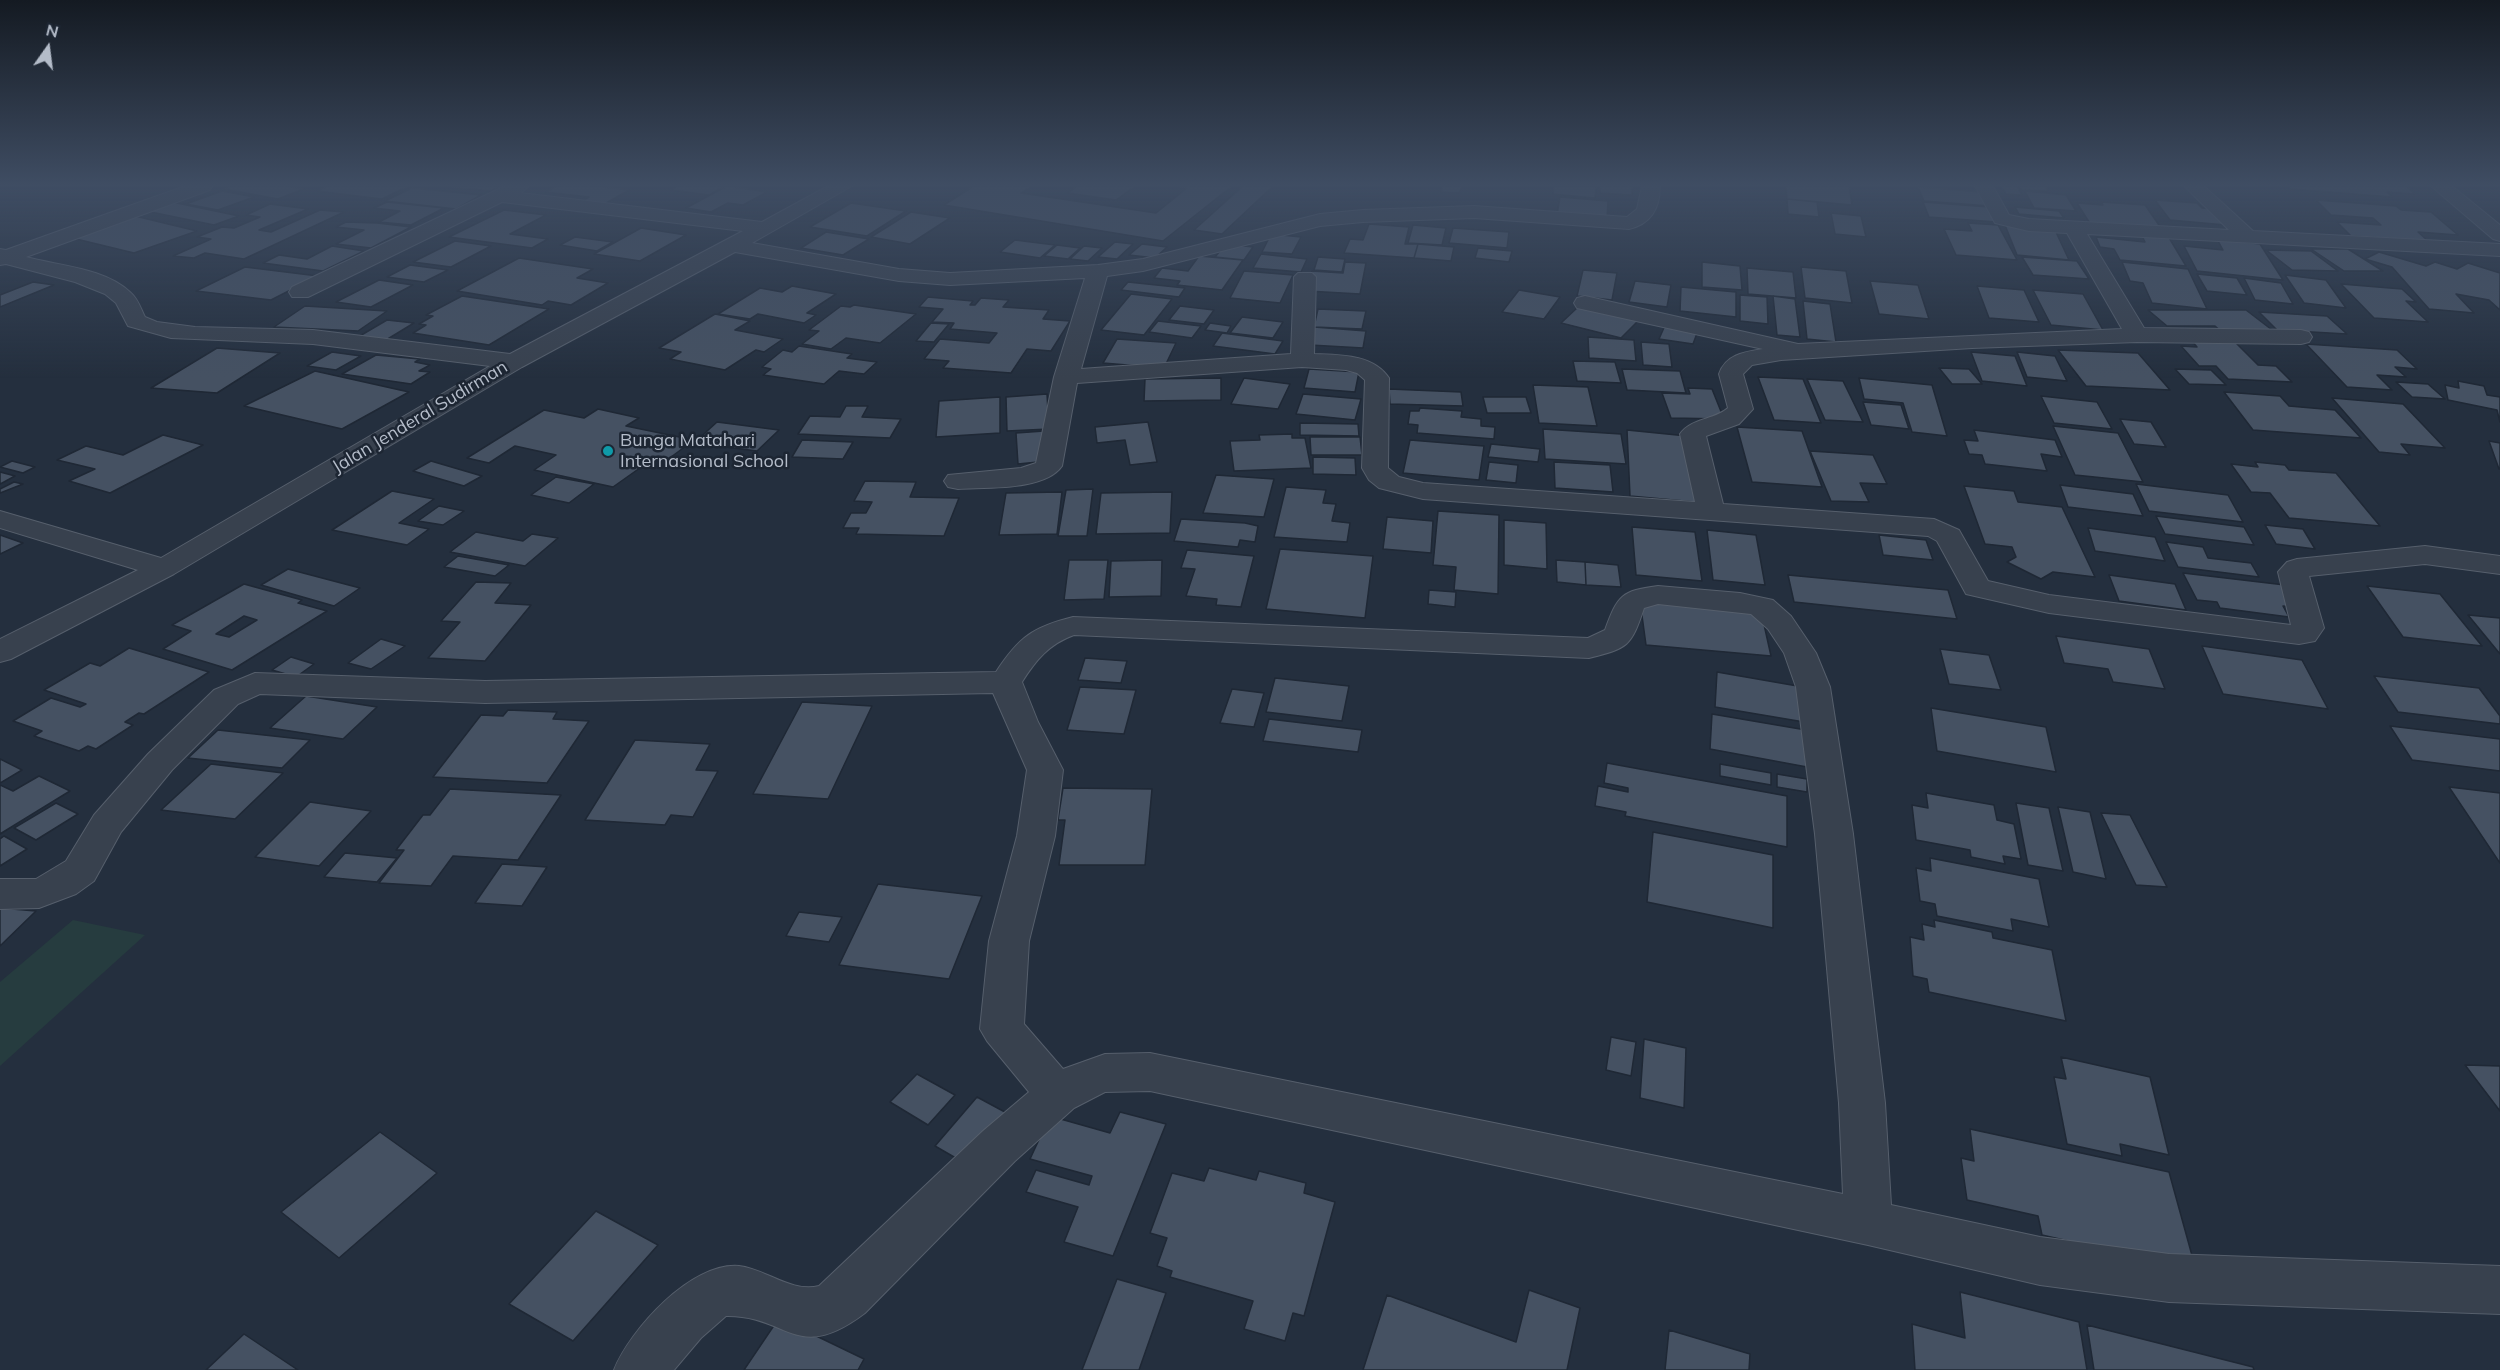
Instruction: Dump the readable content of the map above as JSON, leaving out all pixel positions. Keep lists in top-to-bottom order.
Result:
{
  "streets": {
    "street": ["Jalan Jenderal Sudirman"]
  },
  "places": ["Bunga Matahari Internasional School"],
  "north": "top"
}
